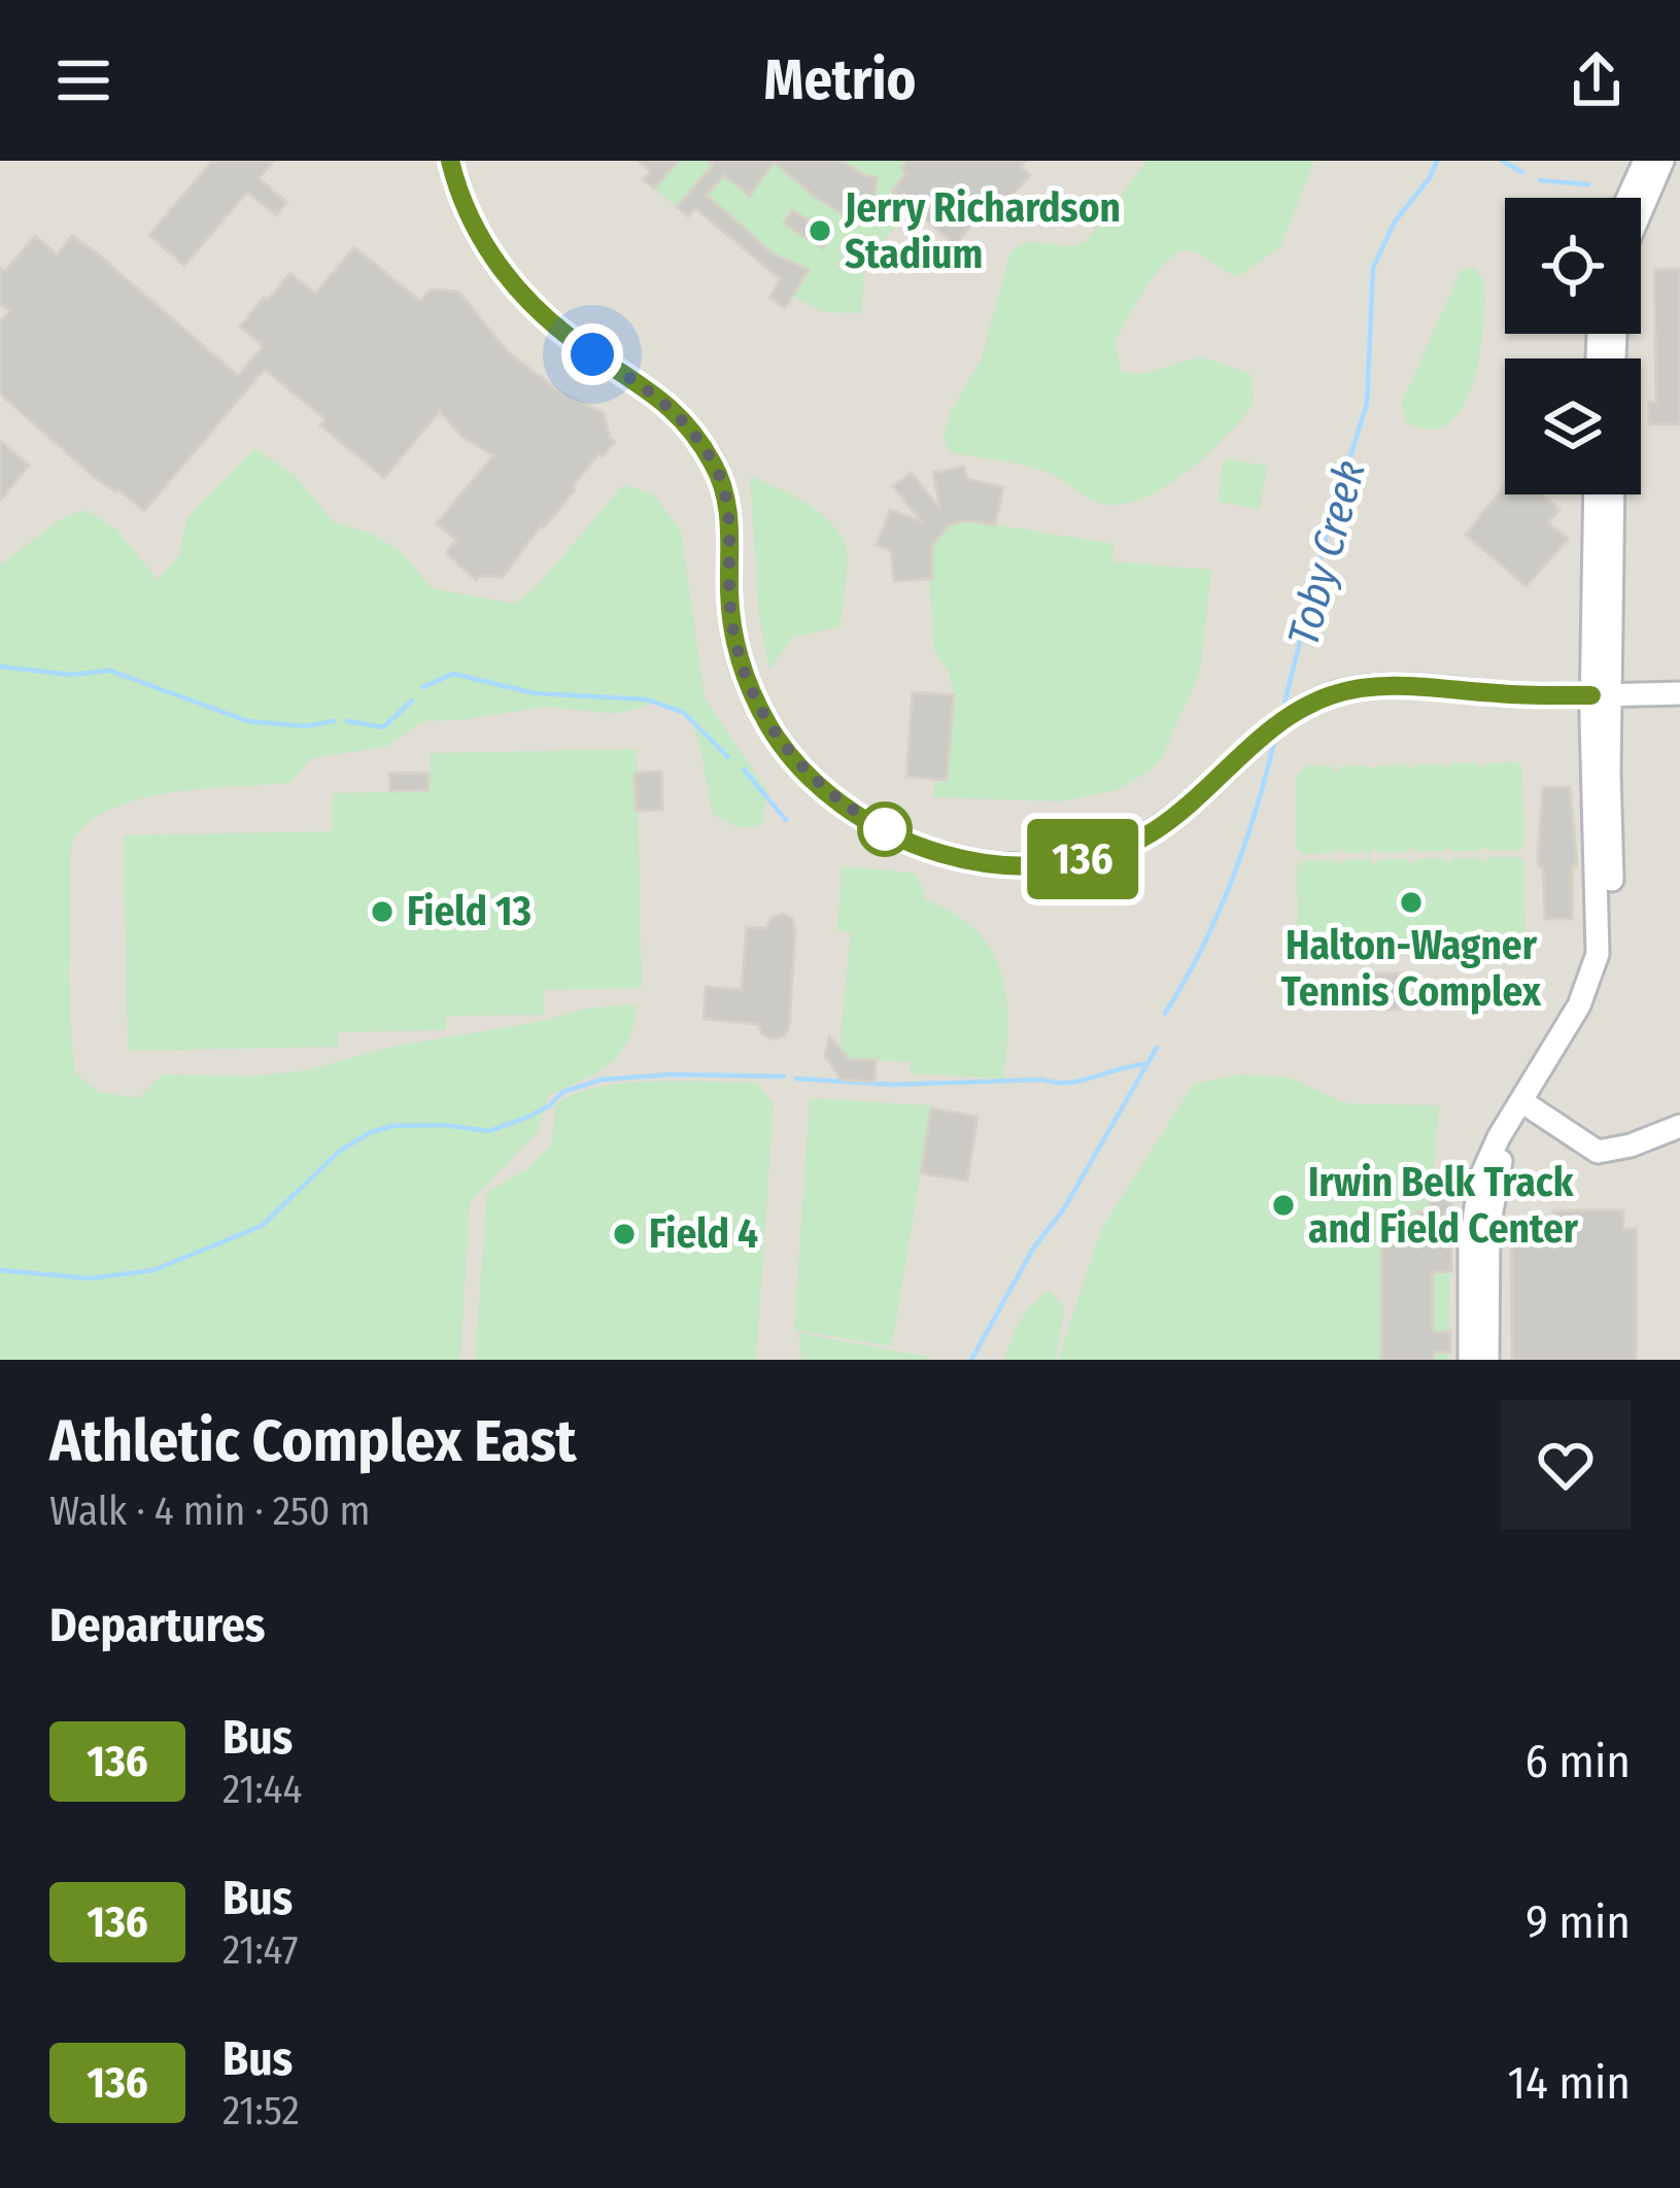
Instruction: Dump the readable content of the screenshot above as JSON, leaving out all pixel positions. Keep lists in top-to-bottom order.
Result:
{
  "water": ["Toby Creek"],
  "places": [
    "Jerry Richardson Stadium",
    "Halton-Wagner Tennis Complex",
    "Field 13",
    "Irwin Belk Track and Field Center",
    "Field 4"
  ],
  "lines": ["bus line 136"],
  "page": {
    "header": "Metrio",
    "on_map": "136",
    "heading": [
      ["Athletic Complex East", "Walk · 4 min · 250 m"],
      "Departures"
    ],
    "list": [
      {
        "mark": "136",
        "name": "Bus",
        "note": "21:44",
        "value": "6 min"
      },
      {
        "mark": "136",
        "name": "Bus",
        "note": "21:47",
        "value": "9 min"
      },
      {
        "mark": "136",
        "name": "Bus",
        "note": "21:52",
        "value": "14 min"
      }
    ]
  }
}
